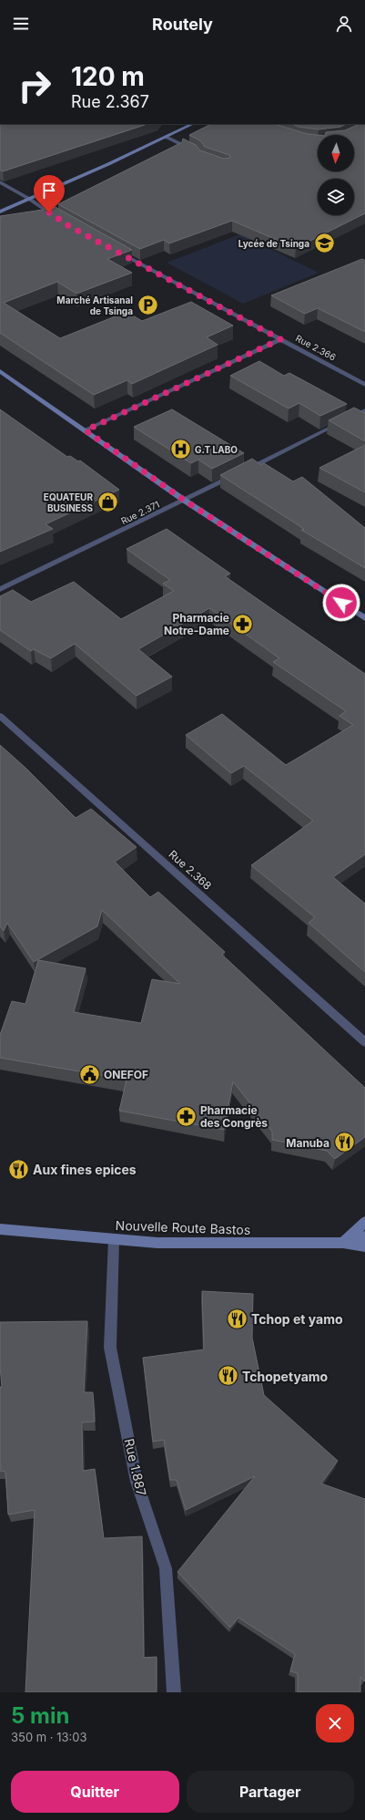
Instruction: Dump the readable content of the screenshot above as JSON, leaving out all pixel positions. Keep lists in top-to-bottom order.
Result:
{
  "streets": {
    "main road": ["Nouvelle Route Bastos"],
    "street": [
      "Rue 2.366",
      "Rue 2.371",
      "Rue 2.368",
      "Rue 1.887"
    ]
  },
  "crossings": [
    ["Nouvelle Route Bastos", "Rue 1.887"]
  ],
  "places": {
    "school or university": ["Lycée de Tsinga"],
    "parking": ["Marché Artisanal de Tsinga"],
    "hospital": ["G.T LABO"],
    "shop": ["EQUATEUR BUSINESS"],
    "pharmacy": ["Pharmacie Notre-Dame", "Pharmacie des Congrès"],
    "public building": ["ONEFOF"],
    "restaurant": [
      "Manuba",
      "Aux fines epices",
      "Tchop et yamo",
      "Tchopetyamo"
    ]
  },
  "north": "bottom",
  "page": {
    "header": "Routely",
    "turn": ["120 m", "Rue 2.367"],
    "heading": ["5 min", "350 m · 13:03"],
    "buttons": ["Quitter", "Partager"]
  }
}
